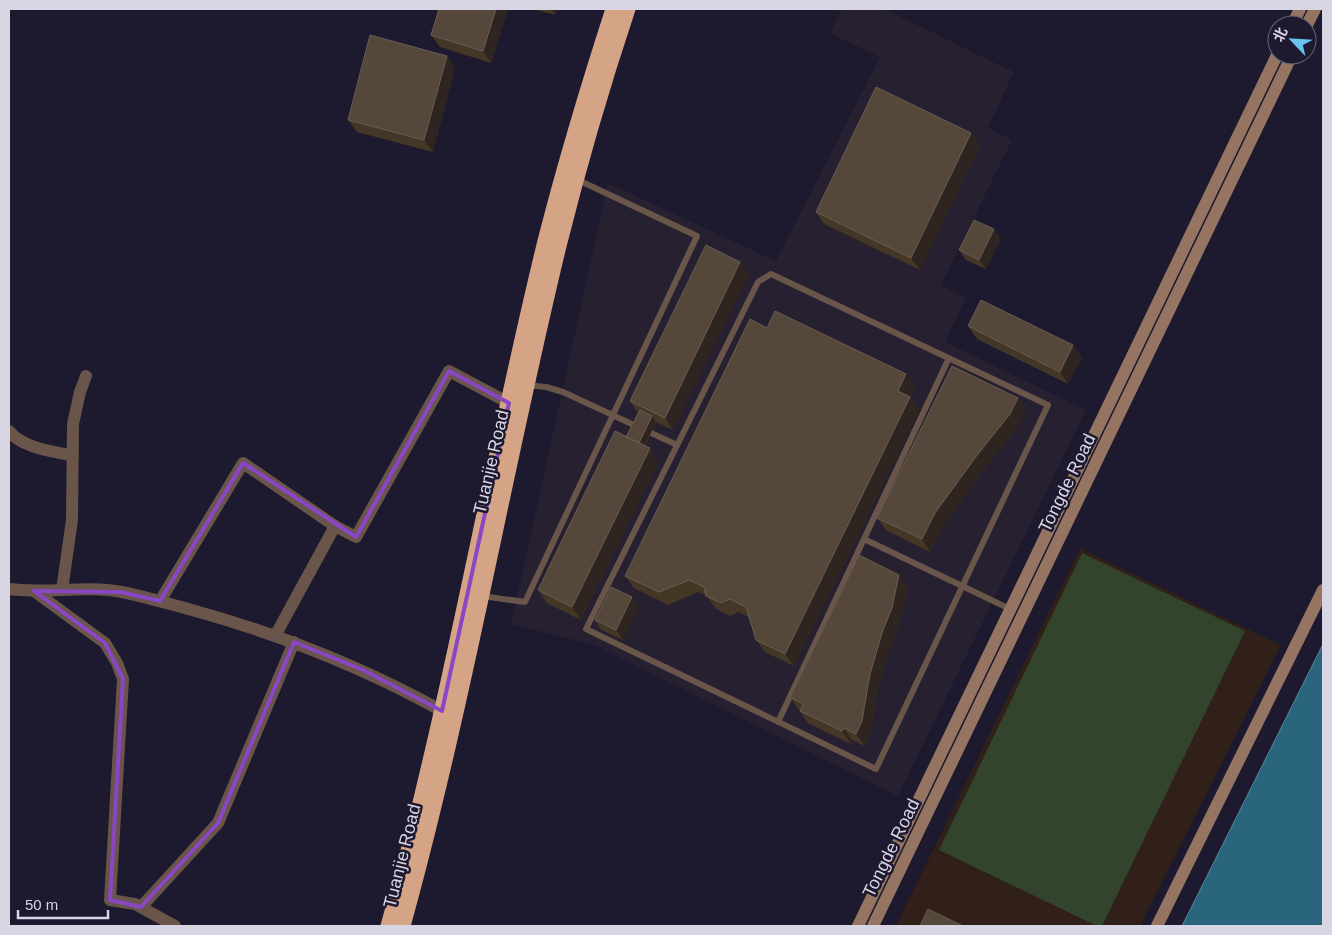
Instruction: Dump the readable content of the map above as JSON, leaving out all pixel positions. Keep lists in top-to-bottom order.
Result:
{
  "streets": {
    "highway": ["Tuanjie Road"],
    "main road": ["Tongde Road"]
  },
  "scale_bar": "50 m",
  "north": "top left"
}
